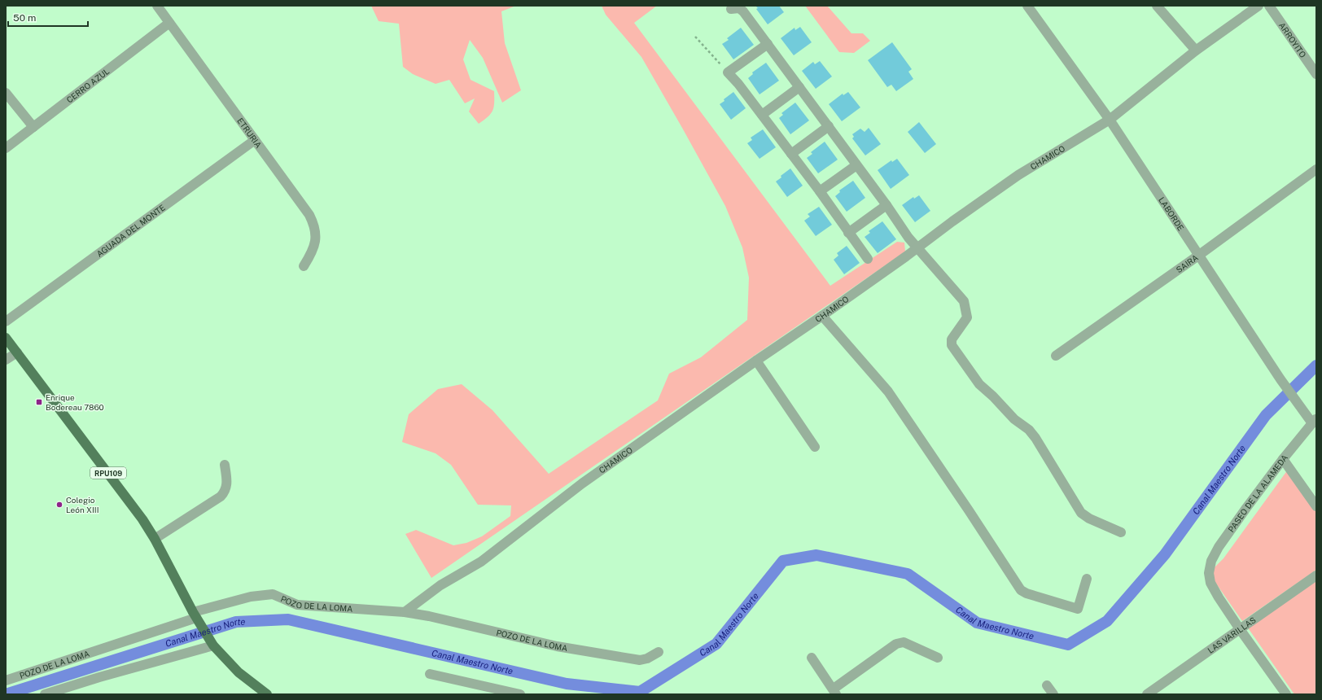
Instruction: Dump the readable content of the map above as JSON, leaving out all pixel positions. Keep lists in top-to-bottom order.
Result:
{
  "streets": {
    "main road": ["RPU109"],
    "street": [
      "ARROYITO",
      "CERRO AZUL",
      "ETRURIA",
      "CHAMICO",
      "LABORDE",
      "AGUADA DEL MONTE",
      "SAIRA",
      "PASEO DE LA ALAMEDA",
      "POZO DE LA LOMA",
      "LAS VARILLAS"
    ]
  },
  "crossings": [
    ["CERRO AZUL", "ETRURIA"],
    ["ETRURIA", "AGUADA DEL MONTE"],
    ["CHAMICO", "LABORDE"],
    ["CHAMICO", "POZO DE LA LOMA"],
    ["LABORDE", "SAIRA"],
    ["LABORDE", "PASEO DE LA ALAMEDA"],
    ["RPU109", "POZO DE LA LOMA"],
    ["PASEO DE LA ALAMEDA", "LAS VARILLAS"]
  ],
  "water": ["Canal Maestro Norte"],
  "places": {
    "transit": ["Enrique Bodereau 7860"],
    "other": ["Colegio León XIII"]
  },
  "scale_bar": "50 m"
}
